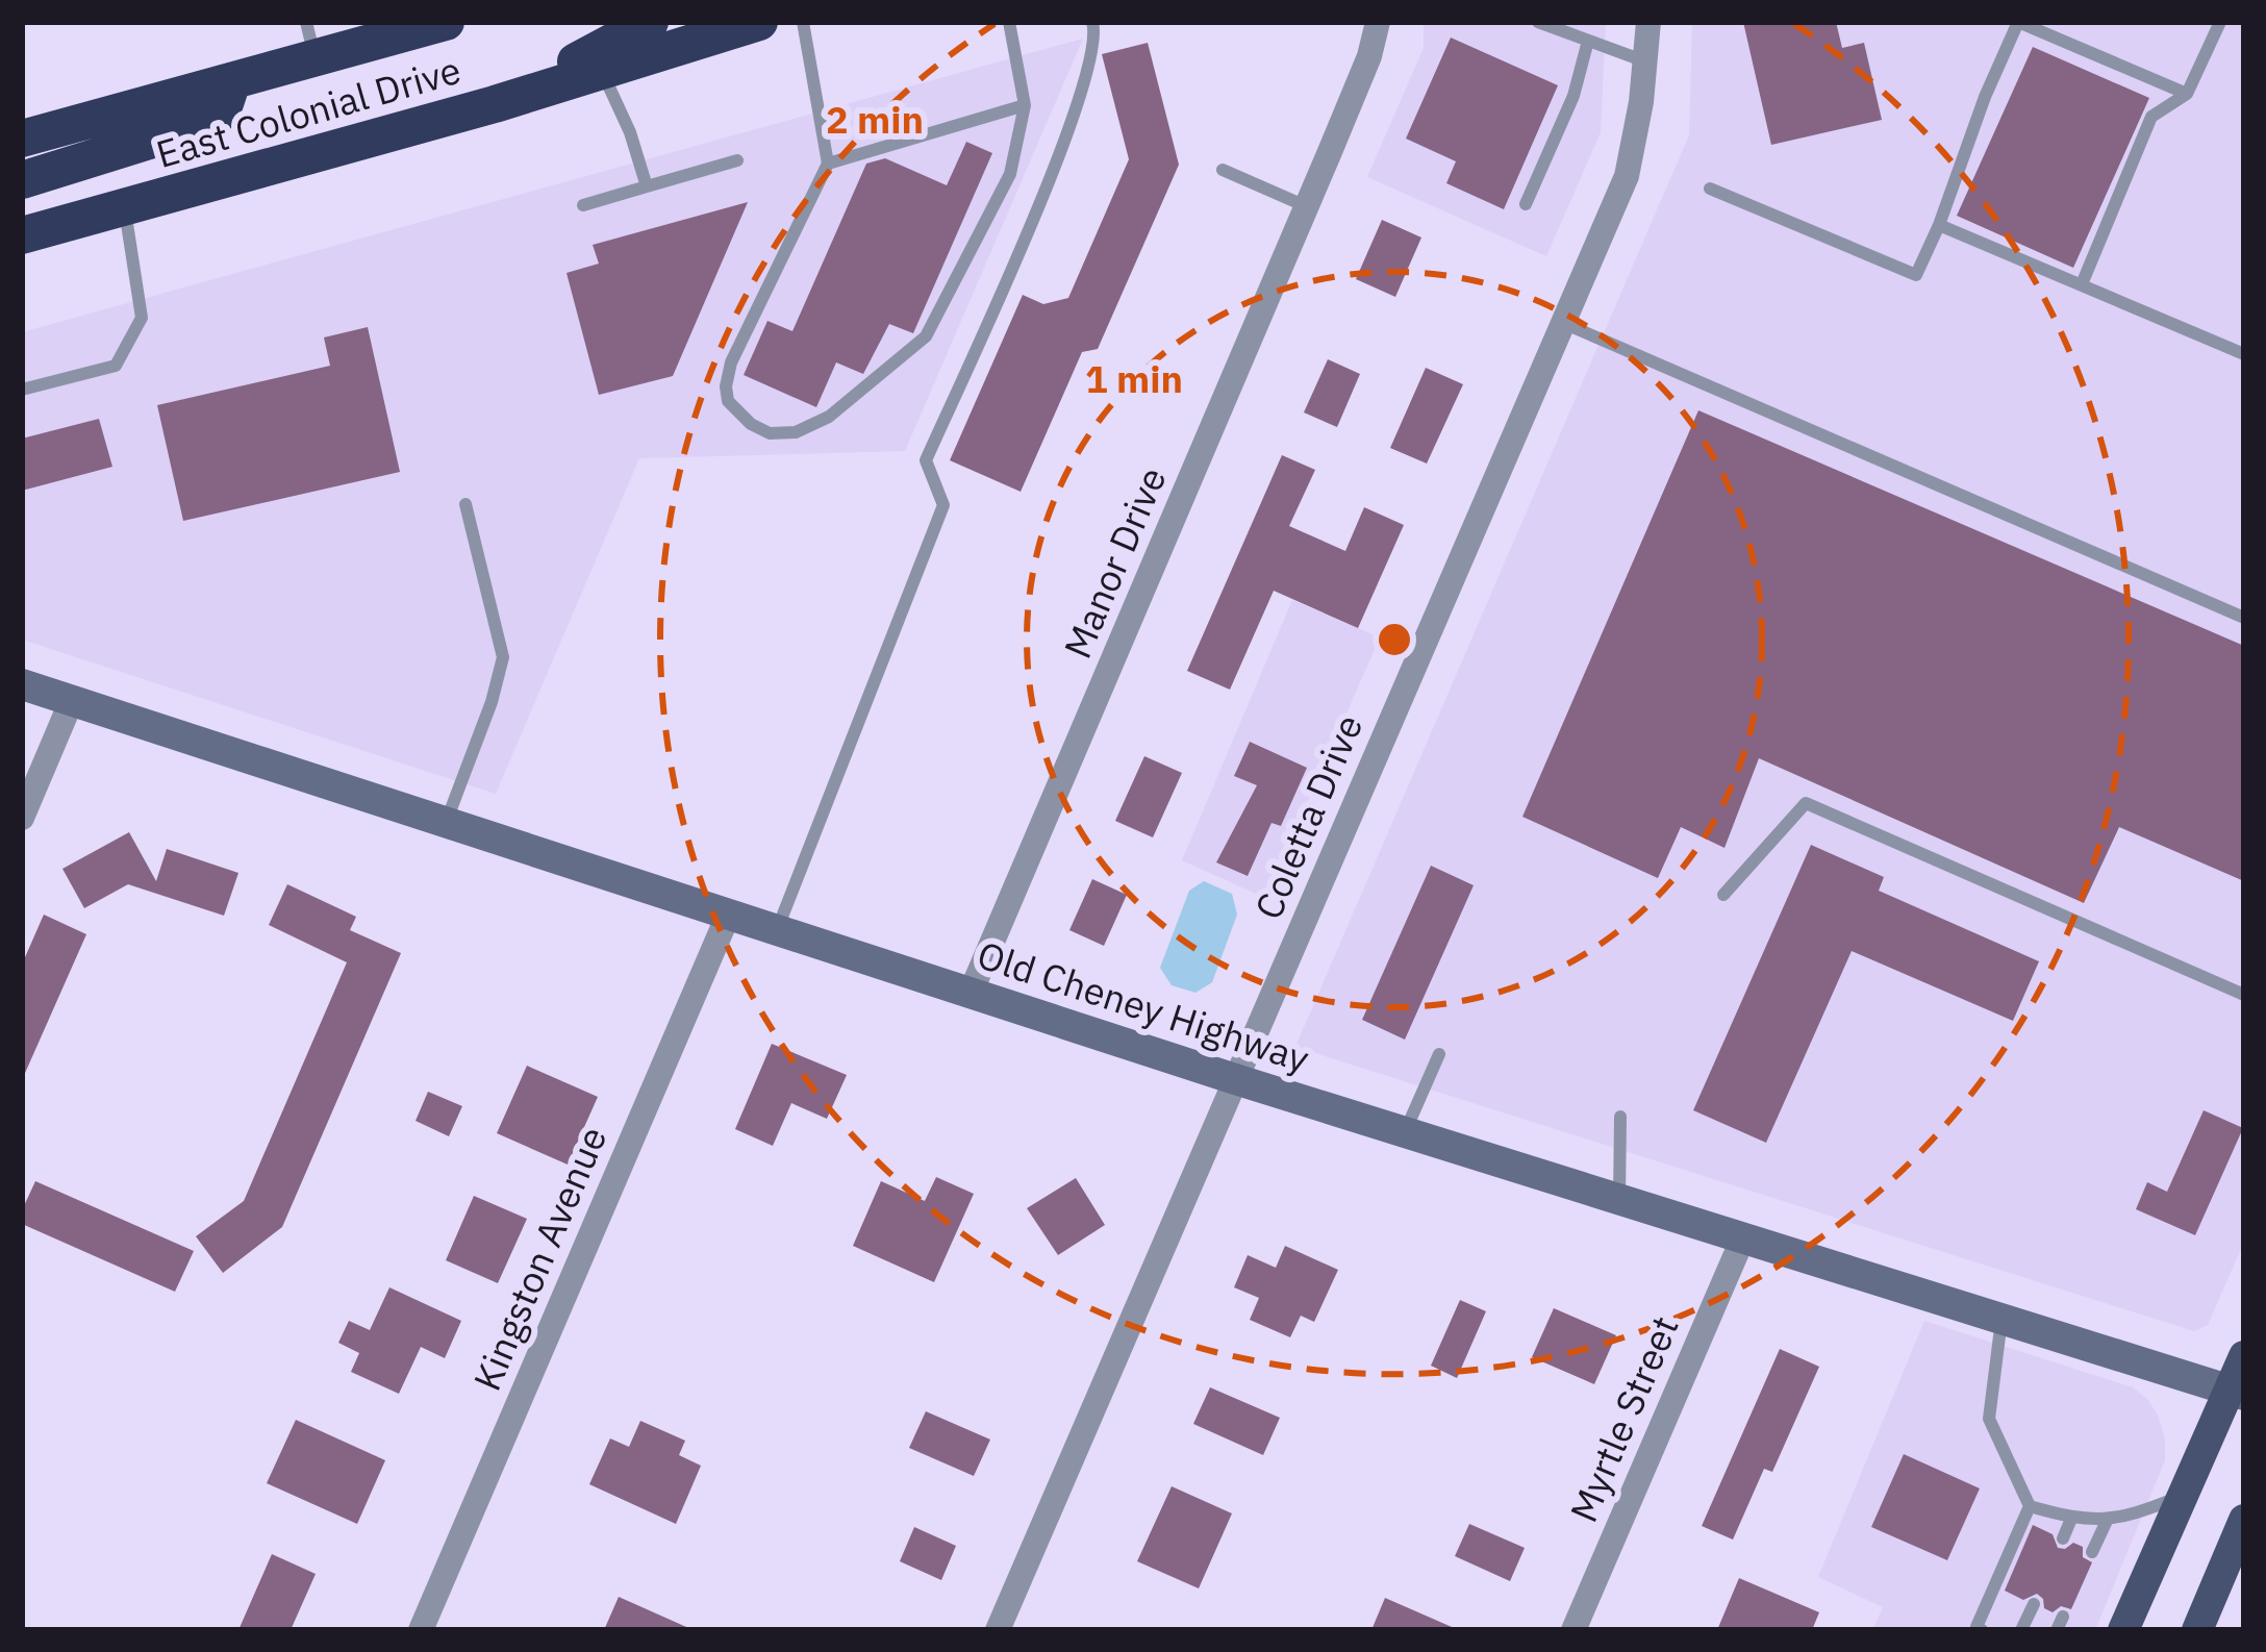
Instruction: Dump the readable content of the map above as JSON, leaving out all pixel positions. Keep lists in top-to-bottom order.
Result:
{
  "streets": {
    "highway": ["East Colonial Drive"],
    "street": [
      "Manor Drive",
      "Coletta Drive",
      "Old Cheney Highway",
      "Kingston Avenue",
      "Myrtle Street"
    ]
  },
  "crossings": [
    ["Manor Drive", "Old Cheney Highway"],
    ["Coletta Drive", "Old Cheney Highway"],
    ["Old Cheney Highway", "Kingston Avenue"],
    ["Old Cheney Highway", "Myrtle Street"]
  ],
  "rings": ["2 min", "1 min"]
}
